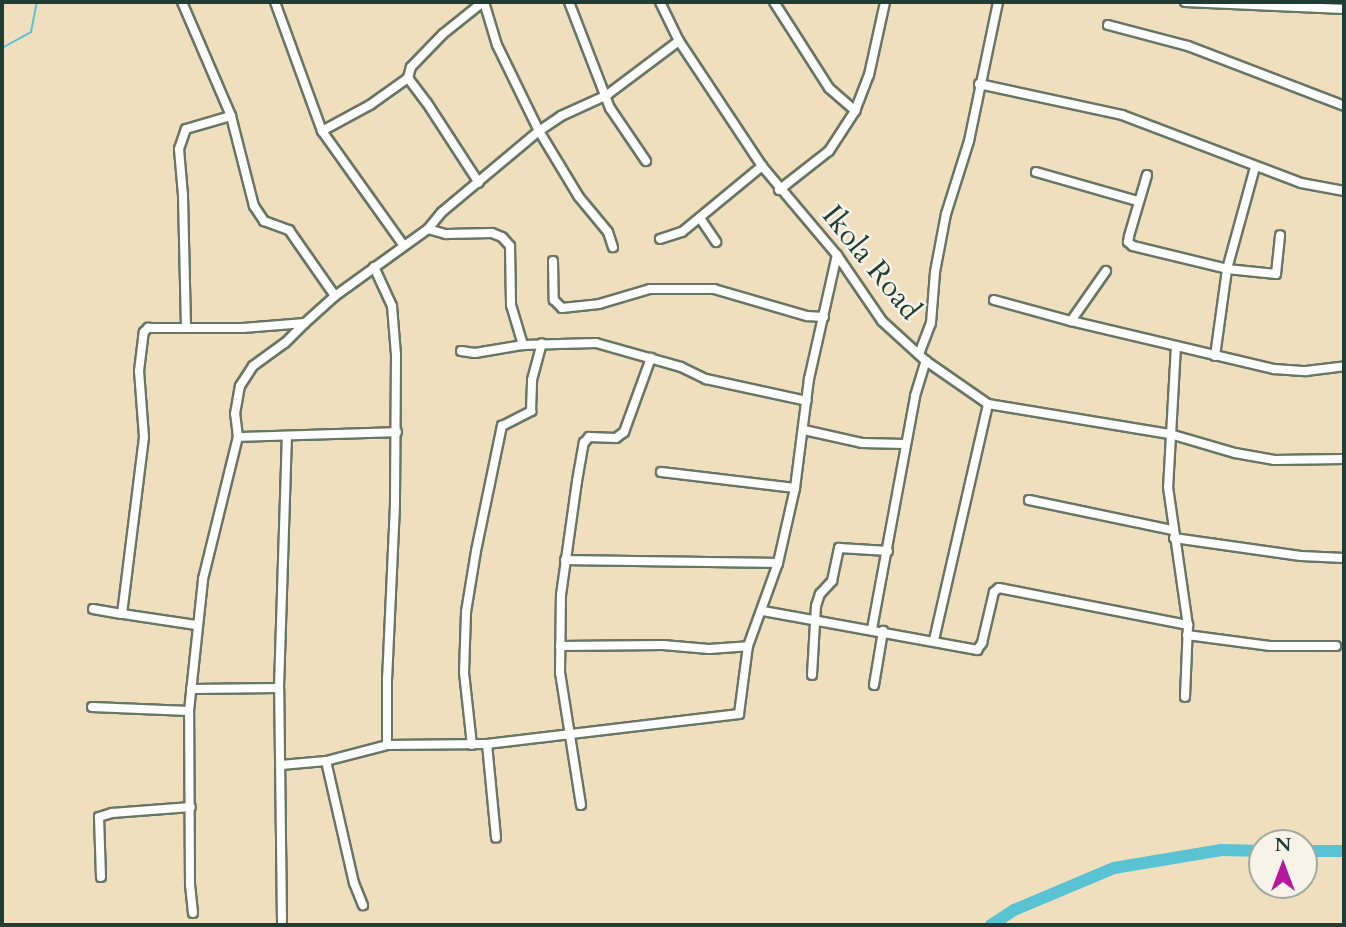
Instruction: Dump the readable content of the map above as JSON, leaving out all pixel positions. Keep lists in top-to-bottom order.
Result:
{
  "streets": {
    "street": ["Ikola Road"]
  },
  "north": "top"
}
